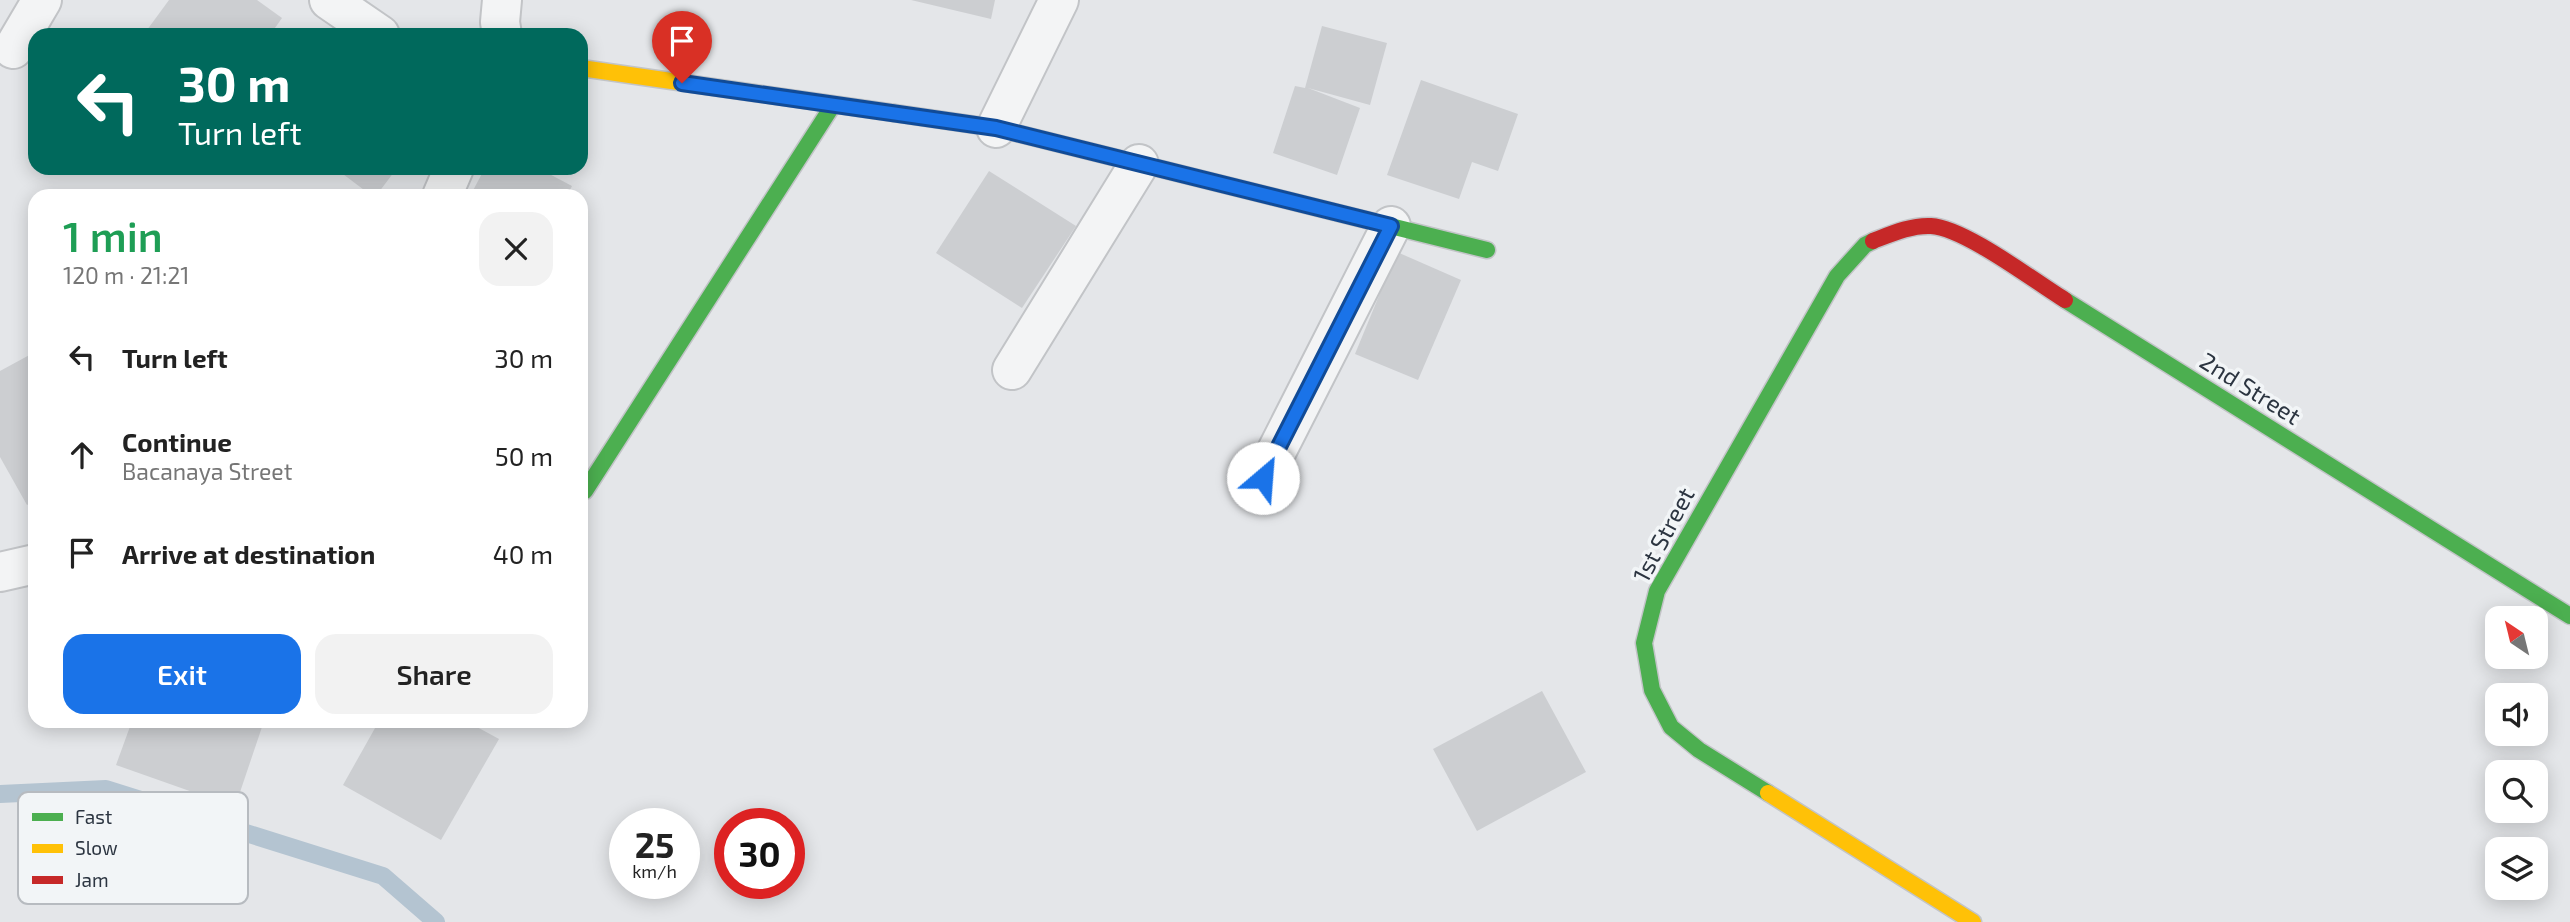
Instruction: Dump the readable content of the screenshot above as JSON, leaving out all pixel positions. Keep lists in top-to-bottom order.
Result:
{
  "streets": {
    "street": ["2nd Street", "1st Street"]
  },
  "crossings": [
    ["2nd Street", "1st Street"]
  ],
  "legend": ["Fast", "Slow", "Jam"],
  "north": "top left",
  "page": {
    "turn": ["30 m", "Turn left"],
    "heading": ["1 min", "120 m · 21:21"],
    "list": [
      {
        "name": "Turn left",
        "value": "30 m"
      },
      {
        "name": "Continue",
        "note": "Bacanaya Street",
        "value": "50 m"
      },
      {
        "name": "Arrive at destination",
        "value": "40 m"
      }
    ],
    "buttons": ["Exit", "Share"],
    "speed": "25 km/h",
    "limit": "30"
  }
}
